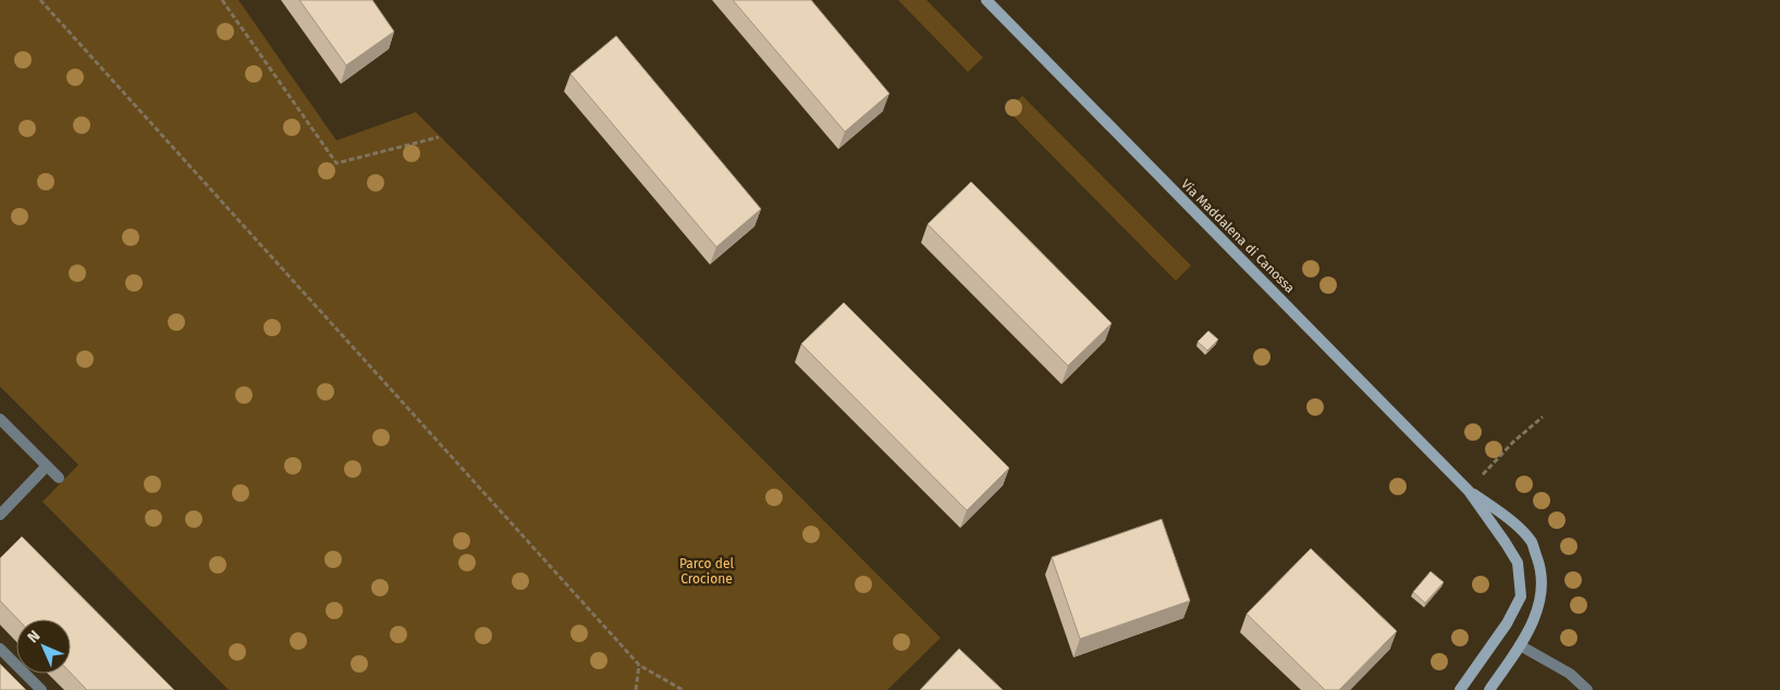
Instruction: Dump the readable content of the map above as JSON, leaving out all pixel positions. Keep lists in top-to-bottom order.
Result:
{
  "streets": {
    "street": ["Via Maddalena di Canossa"]
  },
  "parks": ["Parco del Crocione"],
  "north": "top left"
}
